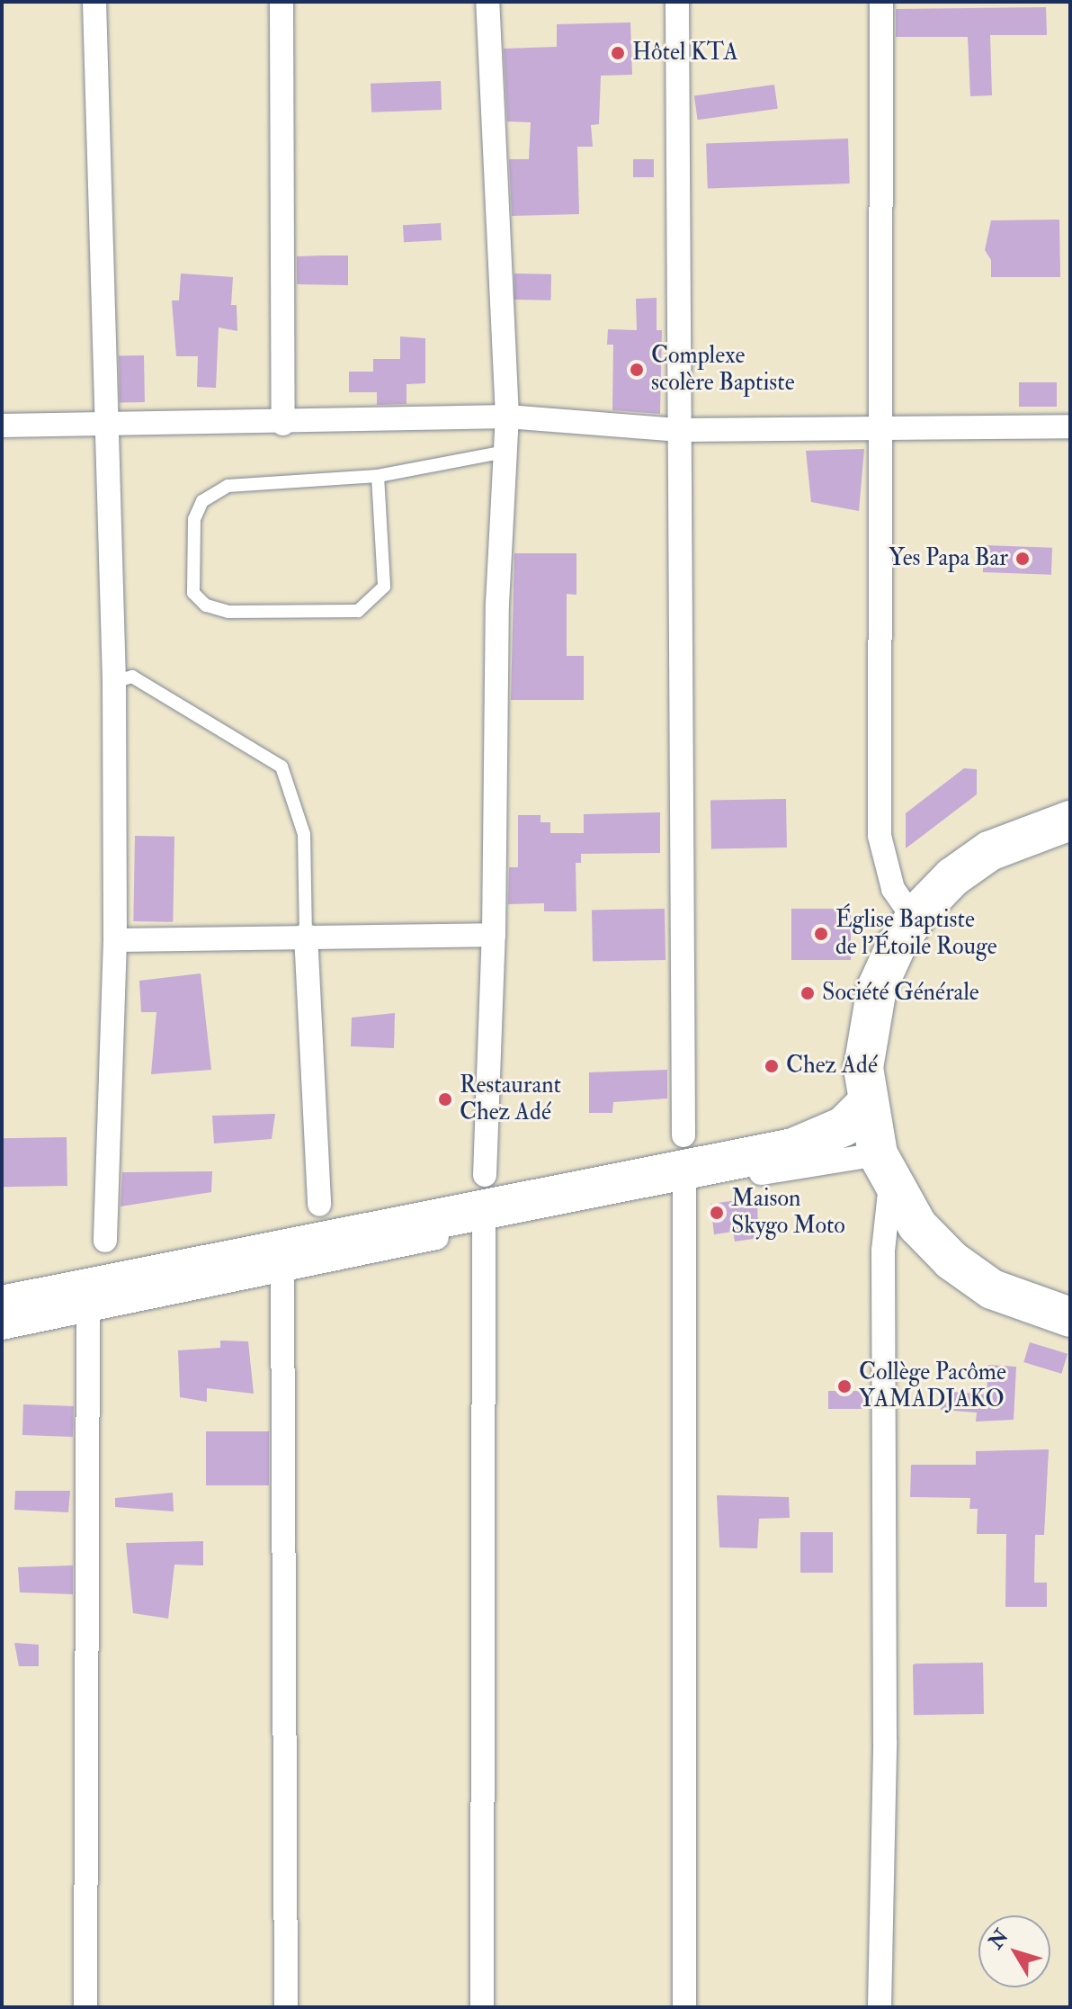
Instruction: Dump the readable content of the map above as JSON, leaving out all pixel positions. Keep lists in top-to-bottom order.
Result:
{
  "places": [
    "Hôtel KTA",
    "Complexe scolère Baptiste",
    "Yes Papa Bar",
    "Église Baptiste de l'Étoile Rouge",
    "Société Générale",
    "Chez Adé",
    "Restaurant Chez Adé",
    "Maison Skygo Moto",
    "Collège Pacôme YAMADJAKO"
  ],
  "north": "top left"
}
